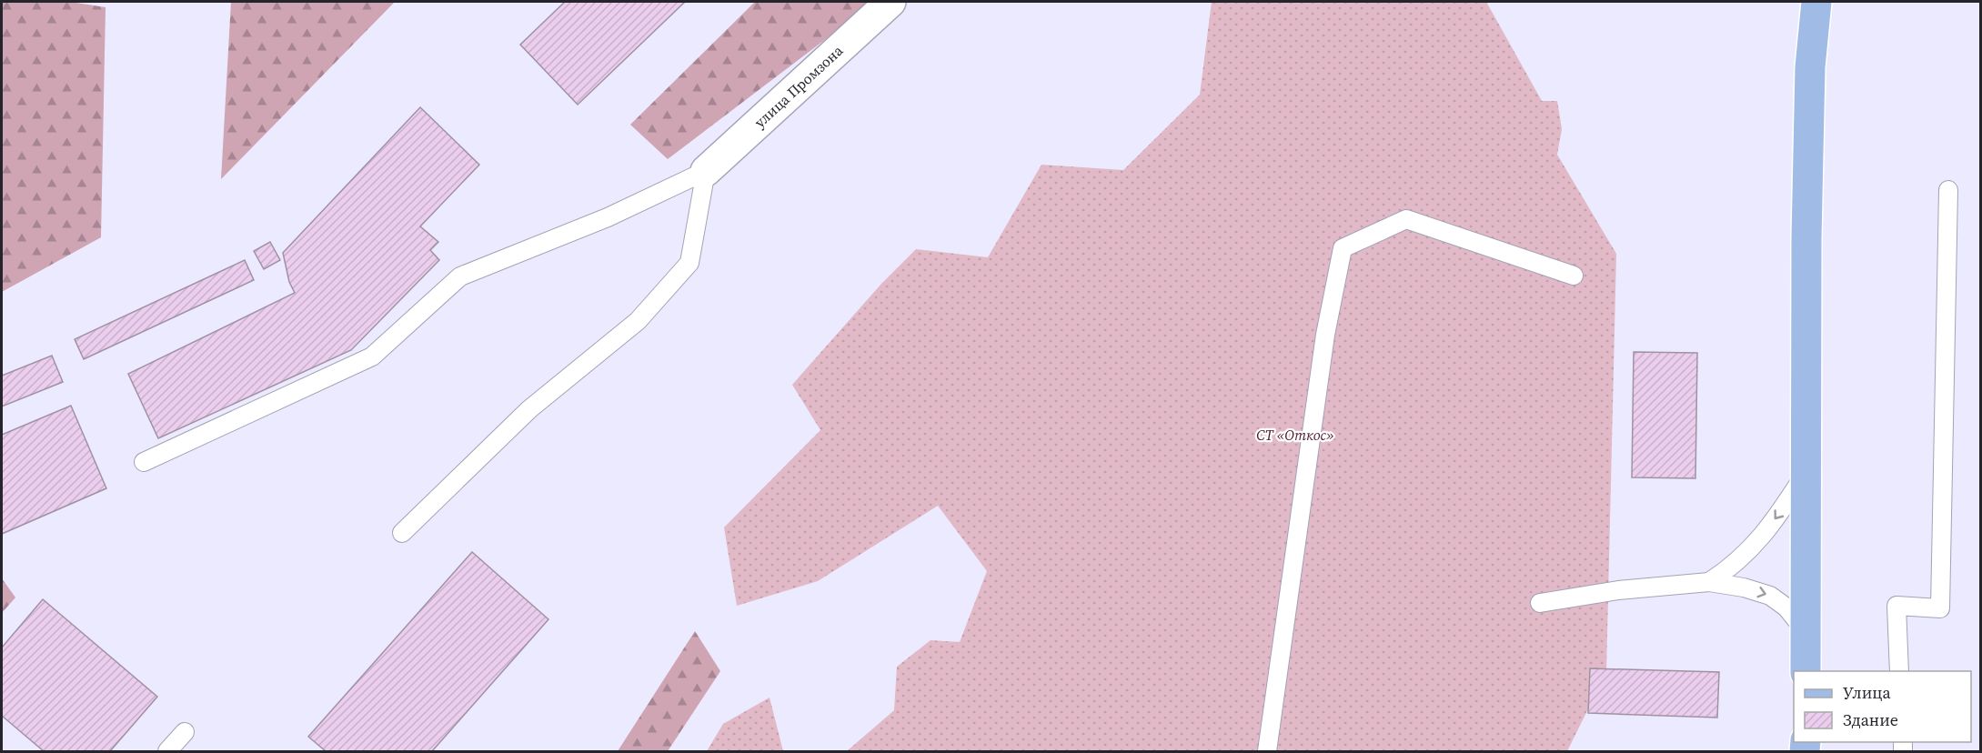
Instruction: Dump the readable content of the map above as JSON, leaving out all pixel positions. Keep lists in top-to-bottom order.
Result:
{
  "streets": {
    "street": ["улица Промзона"]
  },
  "parks": ["СТ «Откос»"],
  "legend": ["Улица", "Здание"]
}
